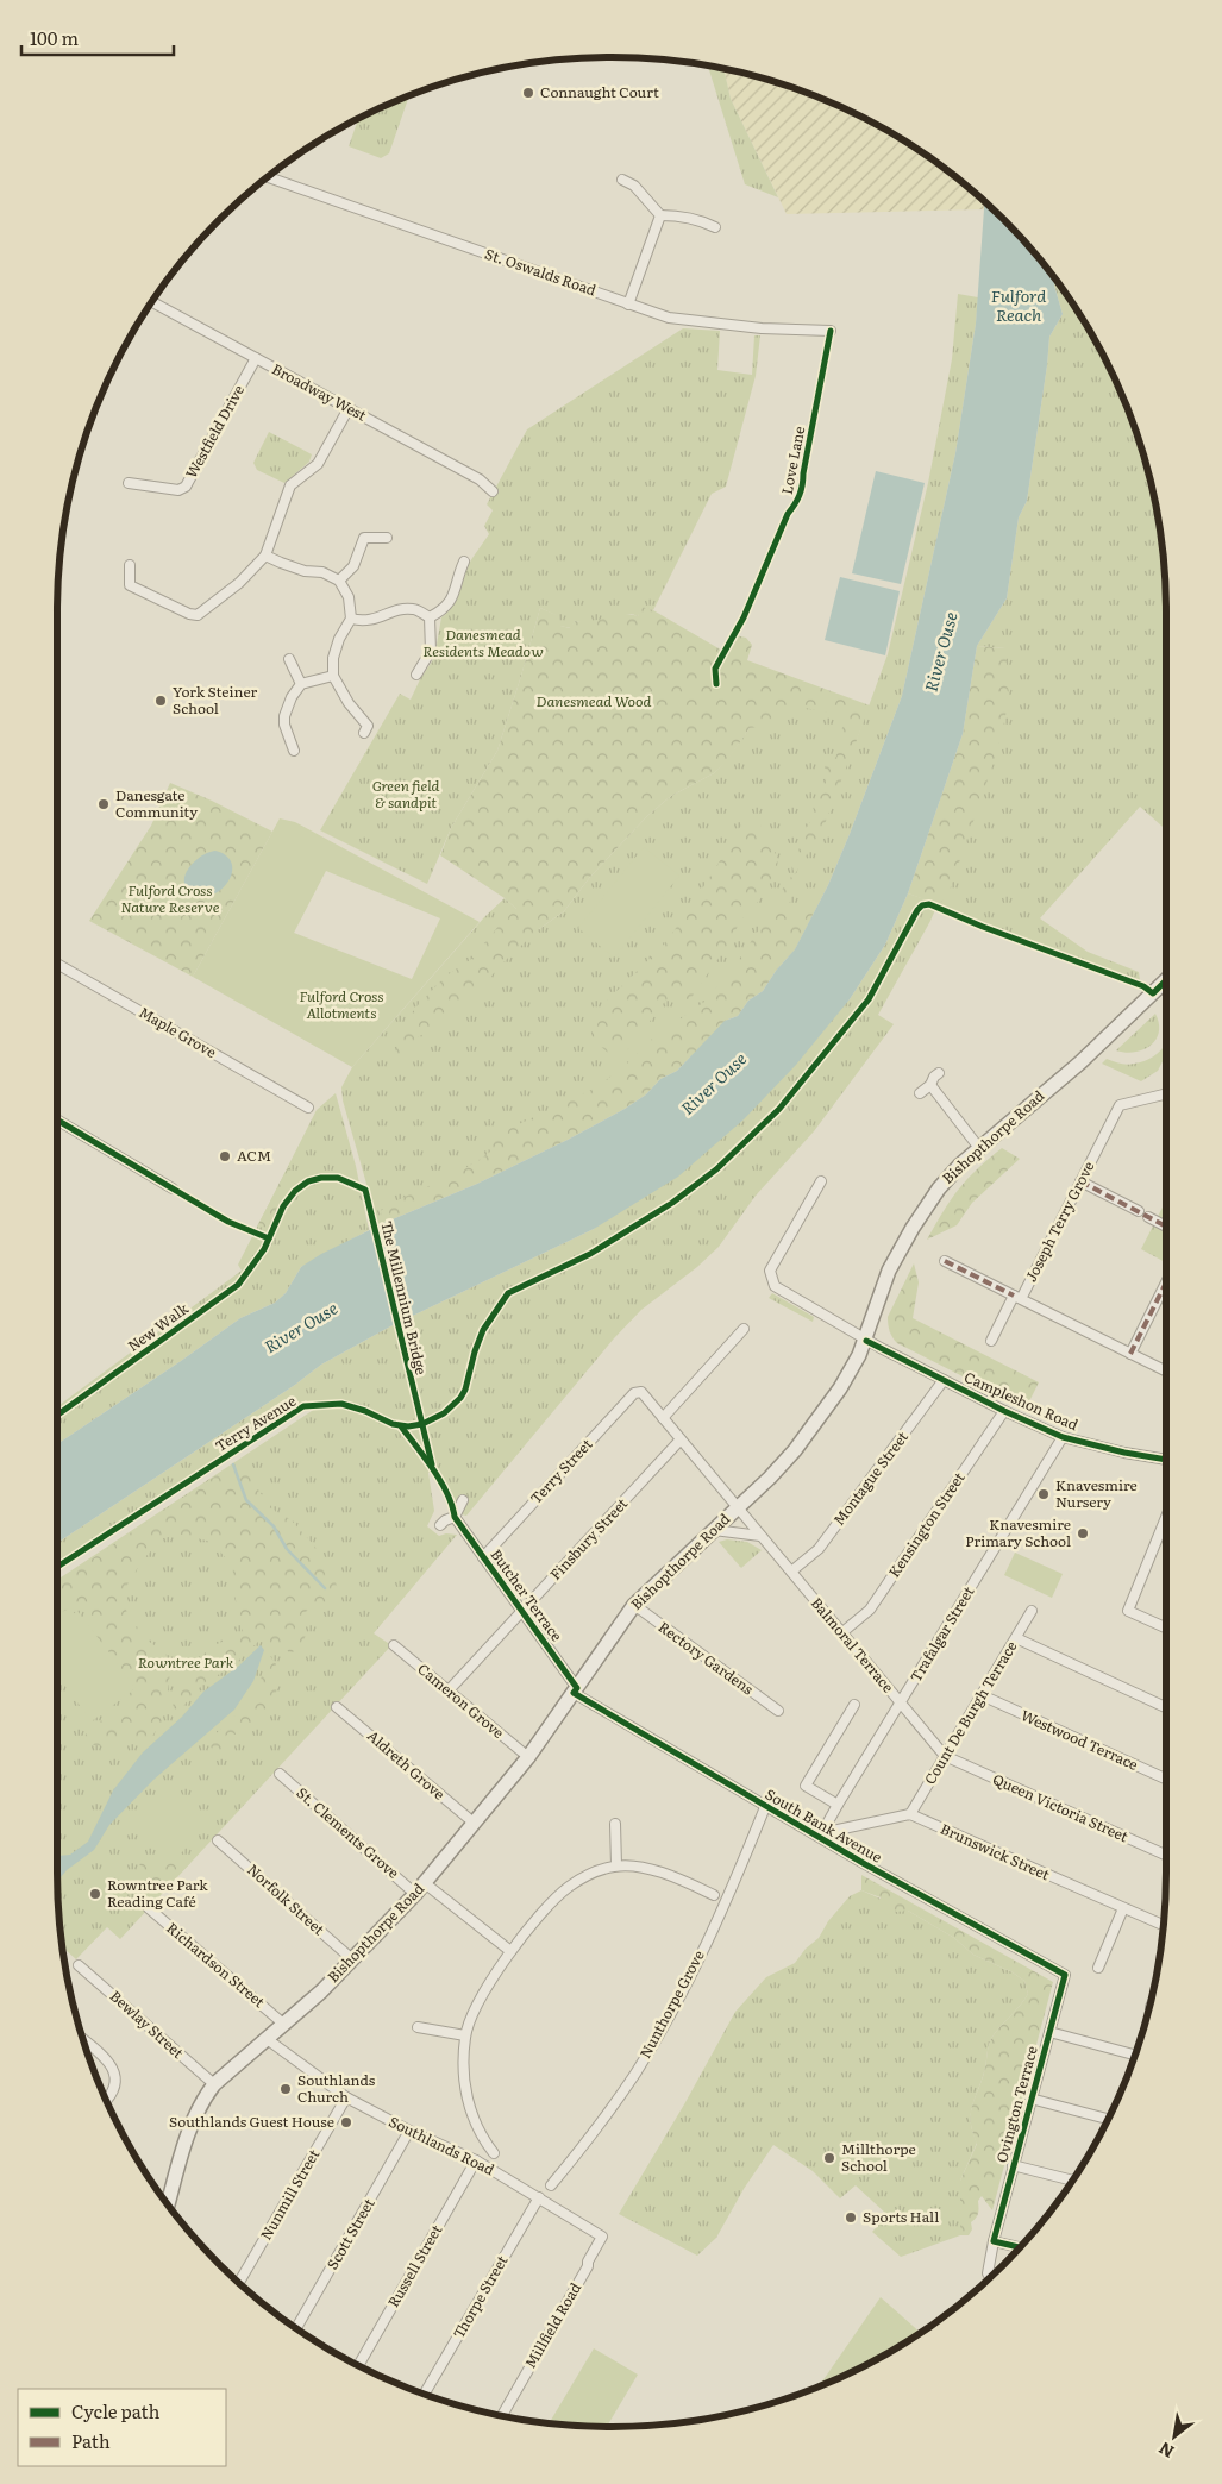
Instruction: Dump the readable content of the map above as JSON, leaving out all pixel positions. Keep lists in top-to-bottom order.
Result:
{
  "streets": {
    "street": [
      "St. Oswalds Road",
      "Broadway West",
      "Westfield Drive",
      "Maple Grove",
      "Bishopthorpe Road",
      "Joseph Terry Grove",
      "Campleshon Road",
      "Terry Street",
      "Montague Street",
      "Kensington Street",
      "Finsbury Street",
      "Butcher Terrace",
      "Trafalgar Street",
      "Balmoral Terrace",
      "Rectory Gardens",
      "Cameron Grove",
      "Count De Burgh Terrace",
      "Westwood Terrace",
      "Aldreth Grove",
      "Queen Victoria Street",
      "South Bank Avenue",
      "St. Clements Grove",
      "Brunswick Street",
      "Norfolk Street",
      "Richardson Street",
      "Nunthorpe Grove",
      "Bewlay Street",
      "Ovington Terrace",
      "Southlands Road",
      "Nunmill Street",
      "Scott Street",
      "Russell Street",
      "Thorpe Street",
      "Millfield Road"
    ],
    "cycle path": ["Love Lane", "The Millennium Bridge", "Terry Avenue"]
  },
  "crossings": [
    ["Broadway West", "Westfield Drive"],
    ["Bishopthorpe Road", "Campleshon Road"],
    ["Bishopthorpe Road", "Butcher Terrace"],
    ["Bishopthorpe Road", "Balmoral Terrace"],
    ["Bishopthorpe Road", "Rectory Gardens"],
    ["Bishopthorpe Road", "Cameron Grove"],
    ["Bishopthorpe Road", "Aldreth Grove"],
    ["Bishopthorpe Road", "South Bank Avenue"],
    ["Bishopthorpe Road", "St. Clements Grove"],
    ["Bishopthorpe Road", "Norfolk Street"],
    ["Bishopthorpe Road", "Richardson Street"],
    ["Bishopthorpe Road", "Bewlay Street"],
    ["Bishopthorpe Road", "Southlands Road"],
    ["Campleshon Road", "Montague Street"],
    ["Campleshon Road", "Kensington Street"],
    ["Campleshon Road", "Trafalgar Street"],
    ["Terry Street", "Butcher Terrace"],
    ["Terry Street", "Balmoral Terrace"],
    ["Montague Street", "Balmoral Terrace"],
    ["Kensington Street", "Balmoral Terrace"],
    ["Finsbury Street", "Butcher Terrace"],
    ["Finsbury Street", "Balmoral Terrace"],
    ["Finsbury Street", "Cameron Grove"],
    ["Butcher Terrace", "South Bank Avenue"],
    ["Trafalgar Street", "Balmoral Terrace"],
    ["Balmoral Terrace", "Count De Burgh Terrace"],
    ["Balmoral Terrace", "Queen Victoria Street"],
    ["Count De Burgh Terrace", "Westwood Terrace"],
    ["Count De Burgh Terrace", "Queen Victoria Street"],
    ["Count De Burgh Terrace", "Brunswick Street"],
    ["South Bank Avenue", "Nunthorpe Grove"],
    ["South Bank Avenue", "Ovington Terrace"],
    ["Southlands Road", "Nunmill Street"],
    ["Southlands Road", "Scott Street"],
    ["Southlands Road", "Russell Street"],
    ["Southlands Road", "Thorpe Street"],
    ["Southlands Road", "Millfield Road"]
  ],
  "water": ["Fulford Reach", "River Ouse"],
  "parks": [
    "Danesmead Residents Meadow",
    "Danesmead Wood",
    "Green field & sandpit",
    "Fulford Cross Nature Reserve",
    "Fulford Cross Allotments",
    "Rowntree Park"
  ],
  "places": [
    "Connaught Court",
    "York Steiner School",
    "Danesgate Community",
    "ACM",
    "Knavesmire Nursery",
    "Knavesmire Primary School",
    "Rowntree Park Reading Café",
    "Southlands Church",
    "Southlands Guest House",
    "Millthorpe School",
    "Sports Hall"
  ],
  "legend": ["Cycle path", "Path"],
  "scale_bar": "100 m",
  "north": "bottom left"
}
